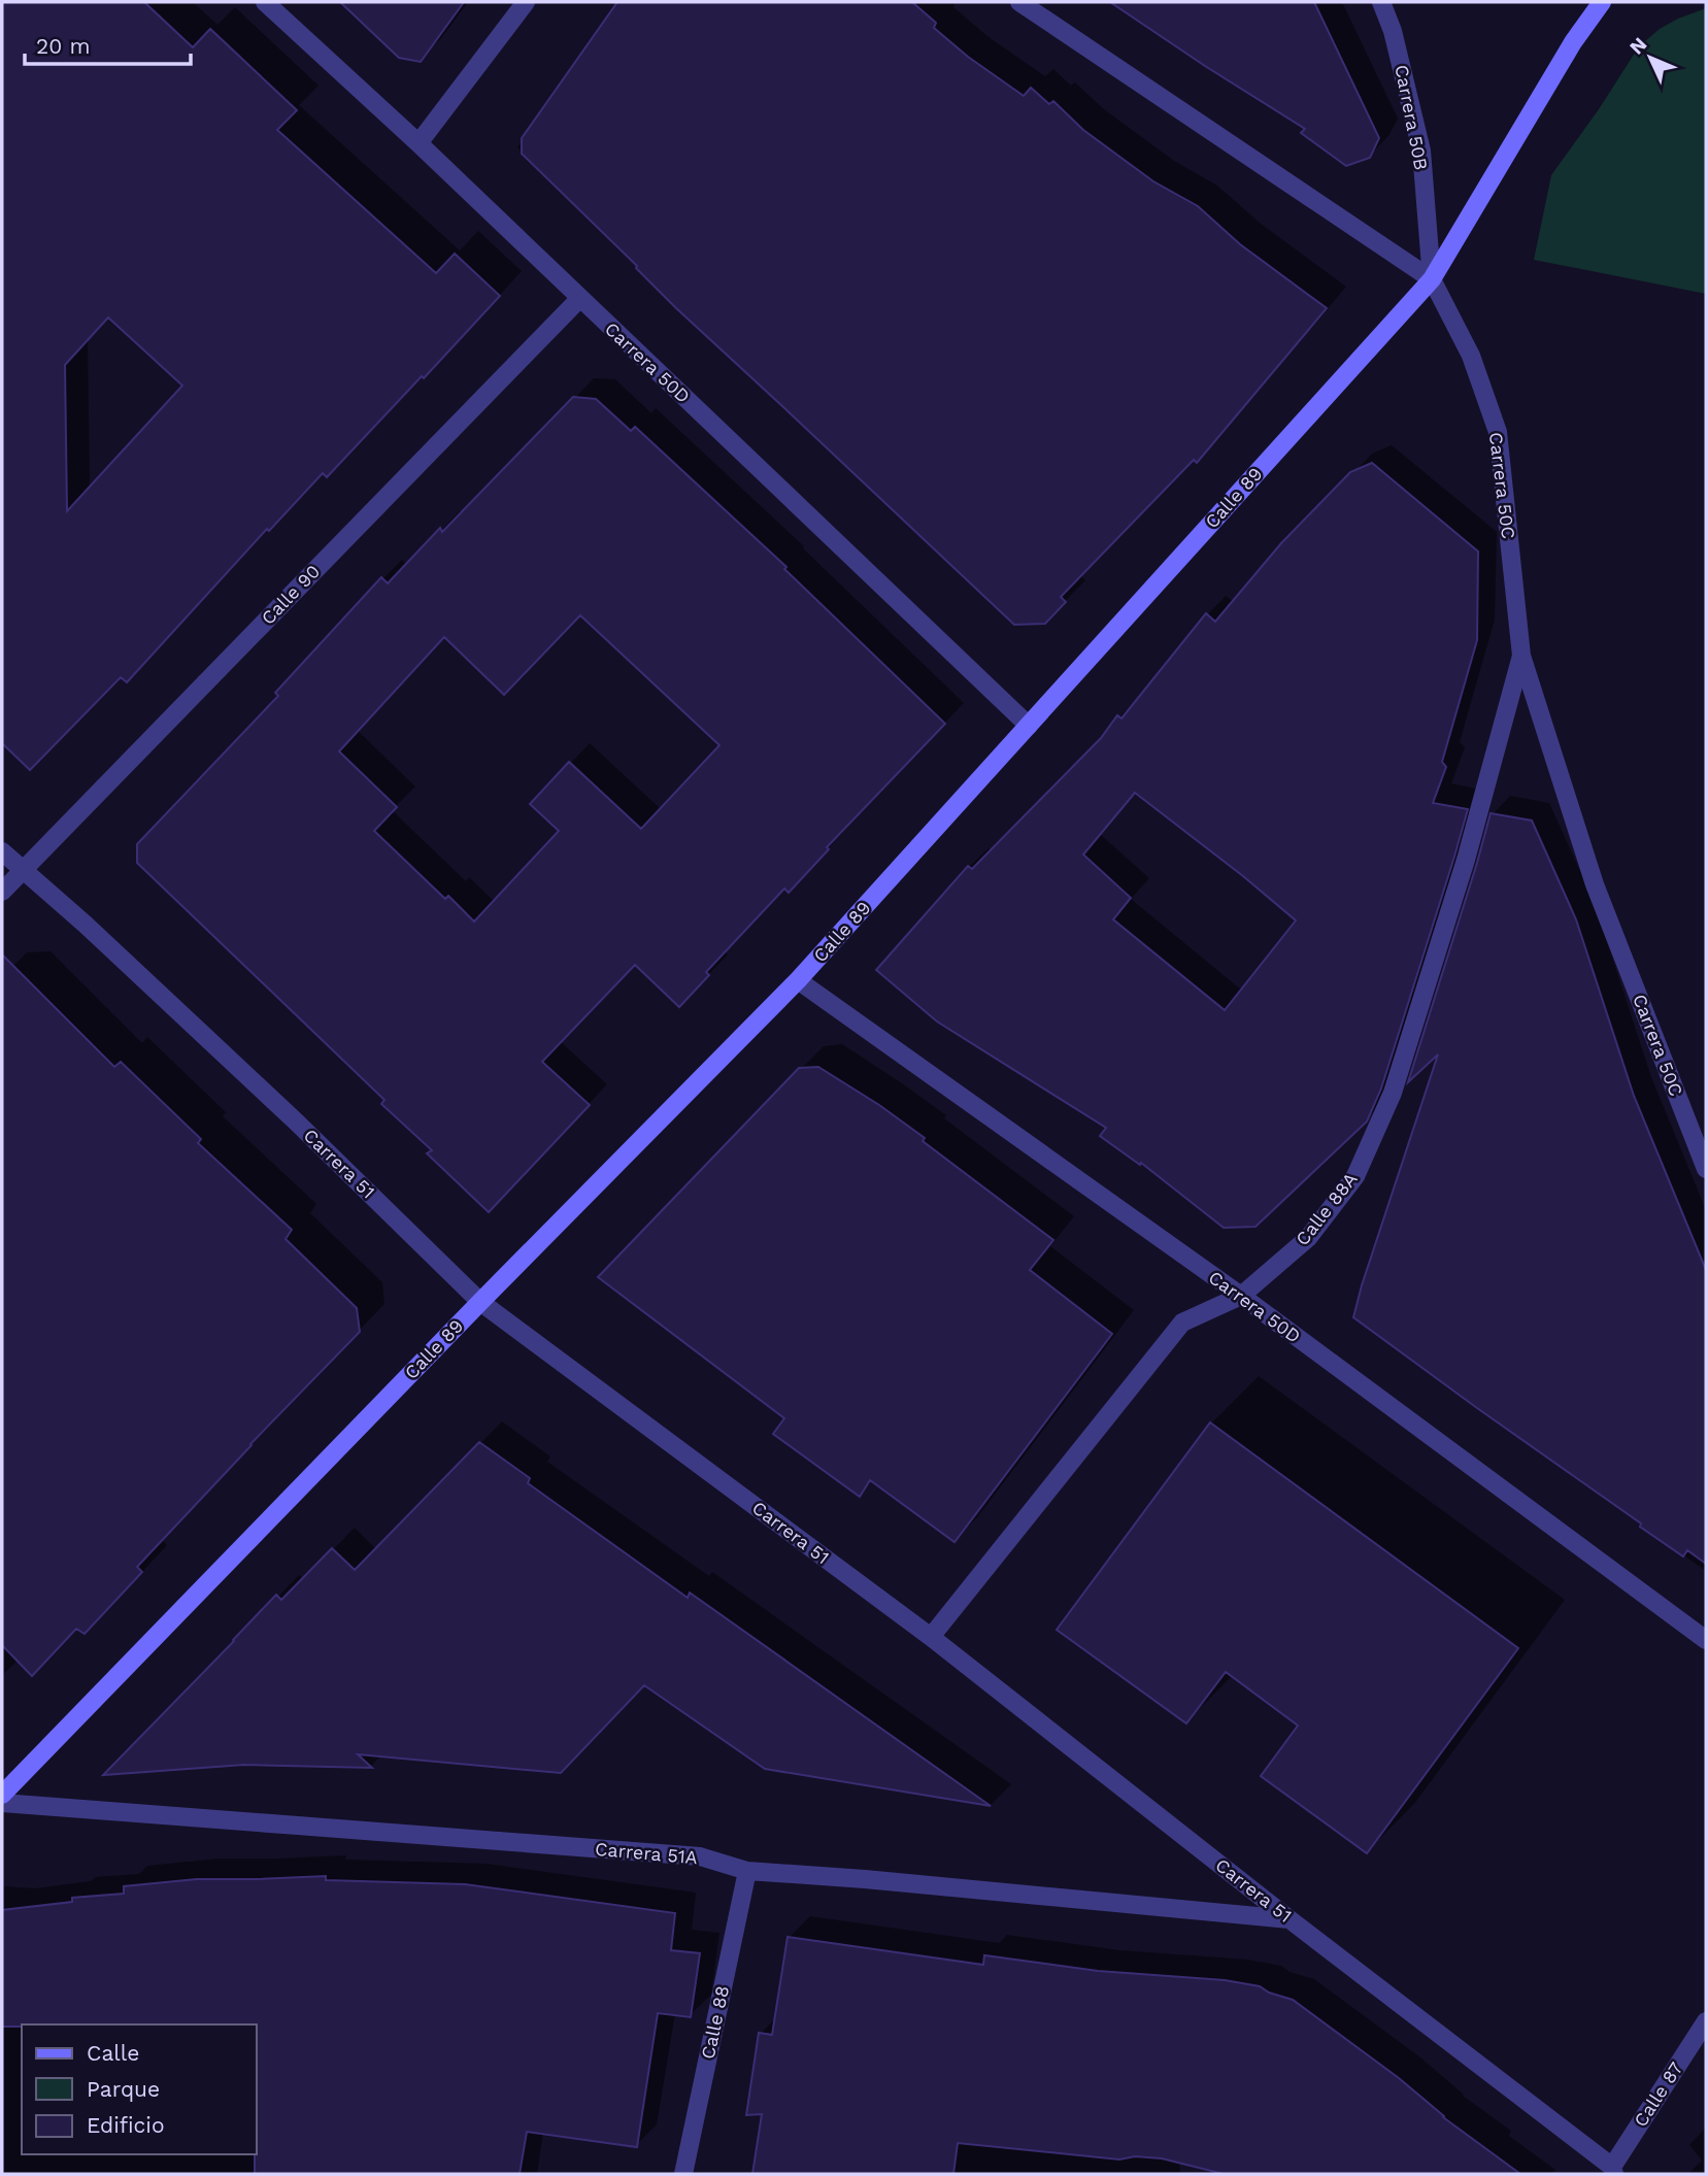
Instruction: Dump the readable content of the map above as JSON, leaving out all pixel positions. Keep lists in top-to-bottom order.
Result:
{
  "streets": {
    "street": [
      "Carrera 50B",
      "Carrera 50D",
      "Carrera 50C",
      "Calle 89",
      "Calle 90",
      "Carrera 51",
      "Calle 88A",
      "Carrera 51A",
      "Calle 88",
      "Calle 87"
    ]
  },
  "crossings": [
    ["Carrera 50B", "Carrera 50C"],
    ["Carrera 50B", "Calle 89"],
    ["Carrera 50D", "Calle 89"],
    ["Carrera 50D", "Calle 90"],
    ["Carrera 50D", "Calle 88A"],
    ["Carrera 50C", "Calle 89"],
    ["Carrera 50C", "Calle 88A"],
    ["Calle 89", "Carrera 51"],
    ["Calle 90", "Carrera 51"],
    ["Carrera 51", "Calle 88A"],
    ["Carrera 51", "Carrera 51A"],
    ["Carrera 51", "Calle 87"],
    ["Carrera 51A", "Calle 88"]
  ],
  "legend": ["Calle", "Parque", "Edificio"],
  "scale_bar": "20 m",
  "north": "top left"
}
